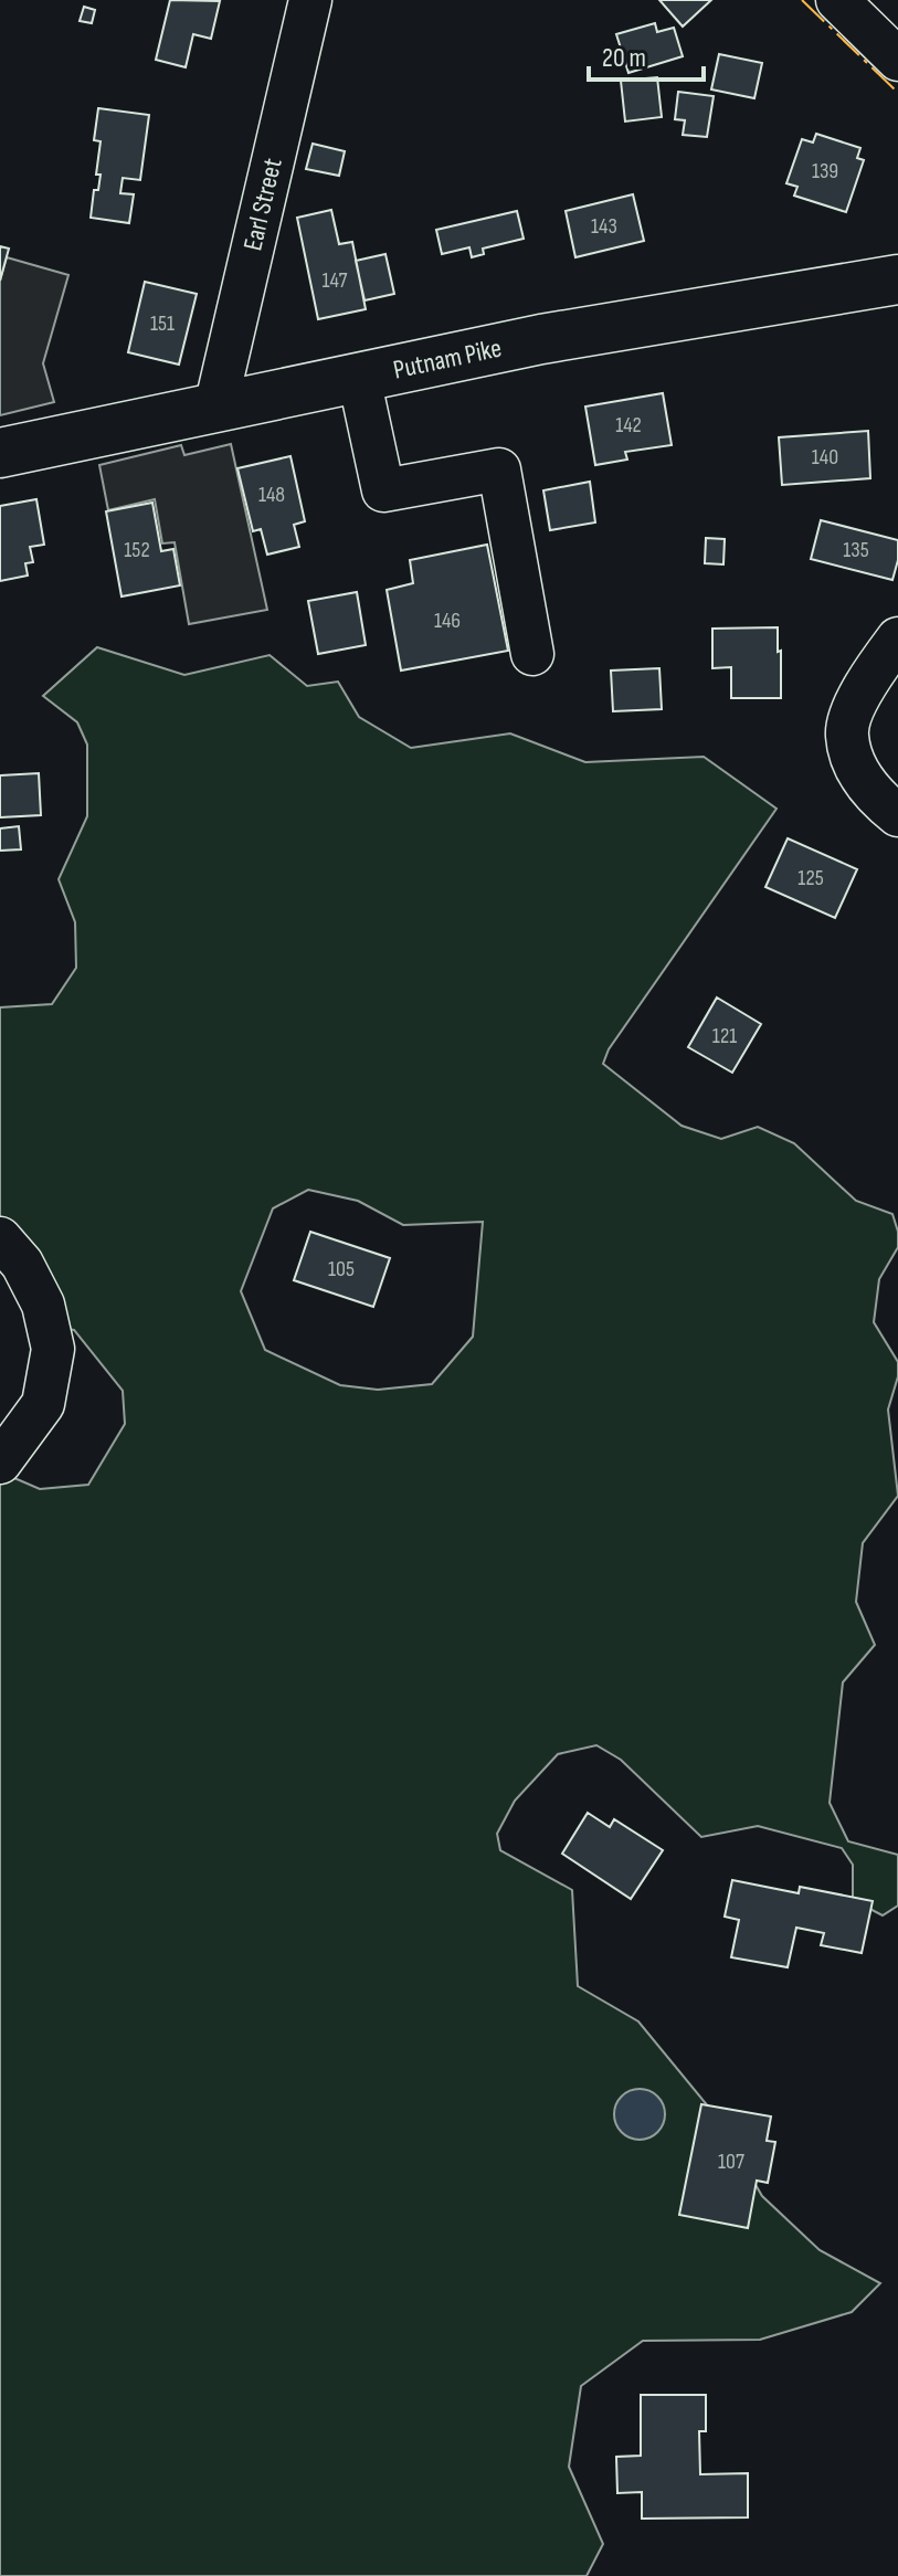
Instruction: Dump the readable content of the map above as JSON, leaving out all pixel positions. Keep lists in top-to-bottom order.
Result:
{
  "streets": {
    "main road": ["Putnam Pike"],
    "street": ["Earl Street"]
  },
  "crossings": [
    ["Earl Street", "Putnam Pike"]
  ],
  "house_numbers": [
    "139",
    "143",
    "147",
    "151",
    "142",
    "140",
    "148",
    "152",
    "135",
    "146",
    "125",
    "121",
    "105",
    "107"
  ],
  "scale_bar": "20 m"
}
